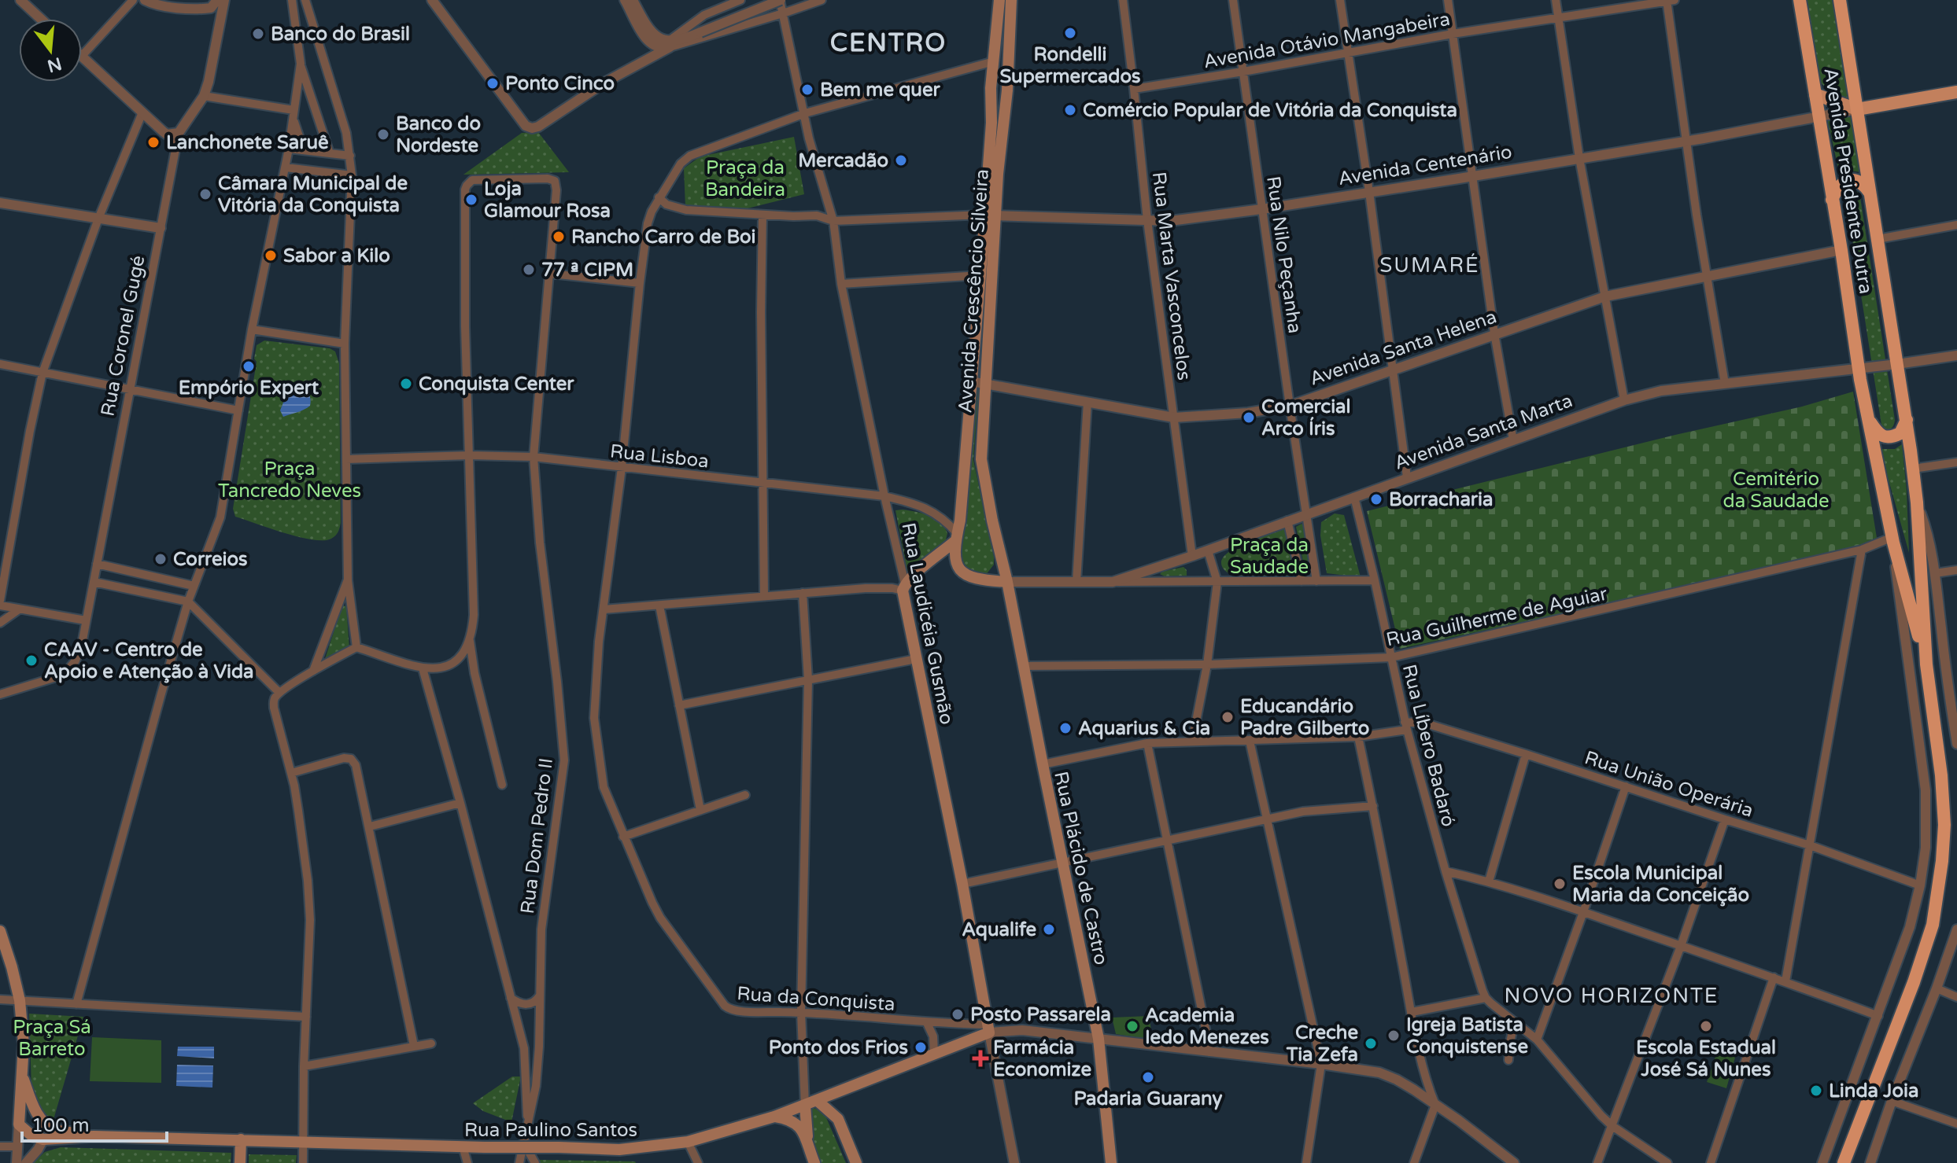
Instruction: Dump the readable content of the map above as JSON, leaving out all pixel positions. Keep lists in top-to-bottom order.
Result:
{
  "streets": {
    "highway": ["Avenida Presidente Dutra"],
    "main road": [
      "Avenida Crescêncio Silveira",
      "Rua Laudicéia Gusmão",
      "Rua Plácido de Castro",
      "Rua Paulino Santos"
    ],
    "street": [
      "Avenida Otávio Mangabeira",
      "Avenida Centenário",
      "Rua Nilo Peçanha",
      "Rua Marta Vasconcelos",
      "Rua Coronel Gugé",
      "Avenida Santa Helena",
      "Avenida Santa Marta",
      "Rua Lisboa",
      "Rua Guilherme de Aguiar",
      "Rua Líbero Badaró",
      "Rua União Operária",
      "Rua Dom Pedro II",
      "Rua da Conquista"
    ]
  },
  "crossings": [
    ["Avenida Otávio Mangabeira", "Rua Nilo Peçanha"],
    ["Avenida Otávio Mangabeira", "Rua Marta Vasconcelos"],
    ["Avenida Centenário", "Avenida Presidente Dutra"],
    ["Avenida Centenário", "Rua Nilo Peçanha"],
    ["Avenida Centenário", "Rua Marta Vasconcelos"],
    ["Avenida Centenário", "Avenida Crescêncio Silveira"],
    ["Avenida Presidente Dutra", "Avenida Santa Helena"],
    ["Avenida Presidente Dutra", "Avenida Santa Marta"],
    ["Rua Nilo Peçanha", "Avenida Santa Helena"],
    ["Rua Nilo Peçanha", "Avenida Santa Marta"],
    ["Rua Marta Vasconcelos", "Avenida Santa Helena"],
    ["Rua Marta Vasconcelos", "Avenida Santa Marta"],
    ["Avenida Crescêncio Silveira", "Avenida Santa Helena"],
    ["Avenida Crescêncio Silveira", "Avenida Santa Marta"],
    ["Avenida Crescêncio Silveira", "Rua Lisboa"],
    ["Avenida Crescêncio Silveira", "Rua Plácido de Castro"],
    ["Avenida Crescêncio Silveira", "Rua da Conquista"],
    ["Avenida Santa Marta", "Rua Líbero Badaró"],
    ["Avenida Santa Marta", "Rua Plácido de Castro"],
    ["Rua Lisboa", "Rua Laudicéia Gusmão"],
    ["Rua Lisboa", "Rua Dom Pedro II"],
    ["Rua Lisboa", "Rua da Conquista"],
    ["Rua Guilherme de Aguiar", "Rua Líbero Badaró"],
    ["Rua Guilherme de Aguiar", "Rua Plácido de Castro"],
    ["Rua Laudicéia Gusmão", "Rua da Conquista"],
    ["Rua Laudicéia Gusmão", "Rua Paulino Santos"],
    ["Rua Líbero Badaró", "Rua União Operária"],
    ["Rua União Operária", "Rua Plácido de Castro"],
    ["Rua da Conquista", "Rua Paulino Santos"]
  ],
  "districts": ["CENTRO", "SUMARÉ", "NOVO HORIZONTE"],
  "parks": [
    "Praça da Bandeira",
    "Praça Tancredo Neves",
    "Cemitério da Saudade",
    "Praça da Saudade",
    "Praça Sá Barreto"
  ],
  "places": {
    "other": [
      "Rondelli Supermercados",
      "Banco do Brasil",
      "Ponto Cinco",
      "Bem me quer",
      "Comércio Popular de Vitória da Conquista",
      "Banco do Nordeste",
      "Lanchonete Saruê",
      "Mercadão",
      "Câmara Municipal de Vitória da Conquista",
      "Loja Glamour Rosa",
      "Rancho Carro de Boi",
      "Sabor a Kilo",
      "77 ª CIPM",
      "Empório Expert",
      "Conquista Center",
      "Comercial Arco Íris",
      "Borracharia",
      "Correios",
      "CAAV - Centro de Apoio e Atenção à Vida",
      "Educandário Padre Gilberto",
      "Aquarius & Cia",
      "Escola Municipal Maria da Conceição",
      "Aqualife",
      "Posto Passarela",
      "Academia Iedo Menezes",
      "Escola Estadual José Sá Nunes",
      "Igreja Batista Conquistense",
      "Creche Tia Zefa",
      "Ponto dos Frios",
      "Padaria Guarany",
      "Linda Joia"
    ],
    "health": ["Farmácia Economize"]
  },
  "scale_bar": "100 m",
  "north": "bottom"
}
